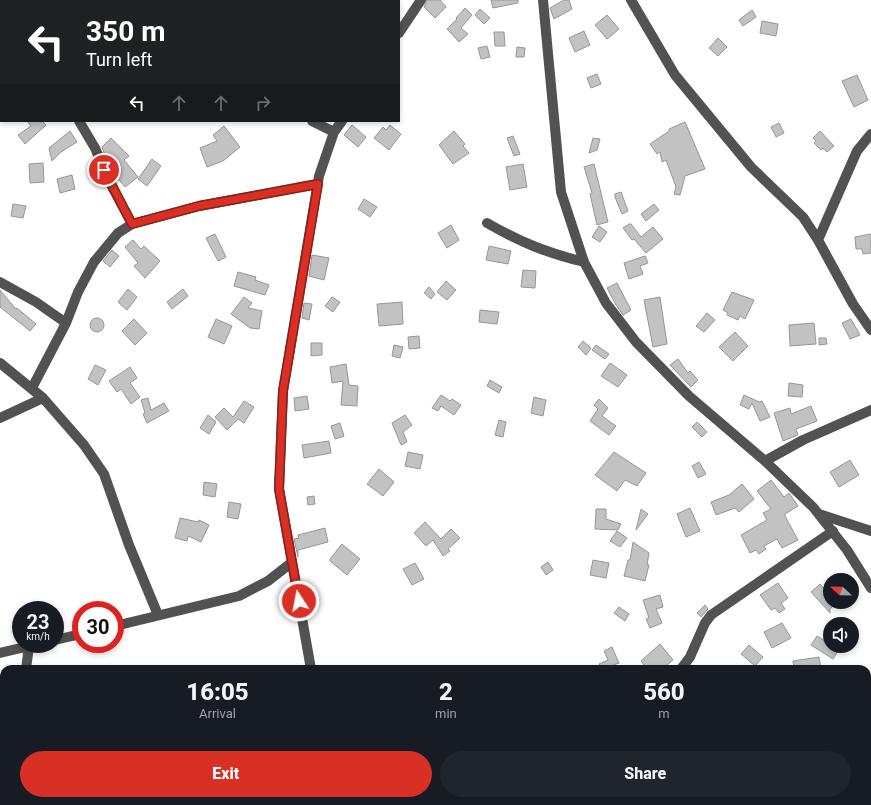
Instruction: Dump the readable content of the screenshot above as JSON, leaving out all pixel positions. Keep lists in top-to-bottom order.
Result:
{
  "north": "left",
  "page": {
    "turn": ["350 m", "Turn left"],
    "speed": "23 km/h",
    "limit": "30",
    "eta": [
      "16:05",
      "Arrival",
      "2",
      "min",
      "560",
      "m"
    ],
    "buttons": ["Exit", "Share"]
  }
}
